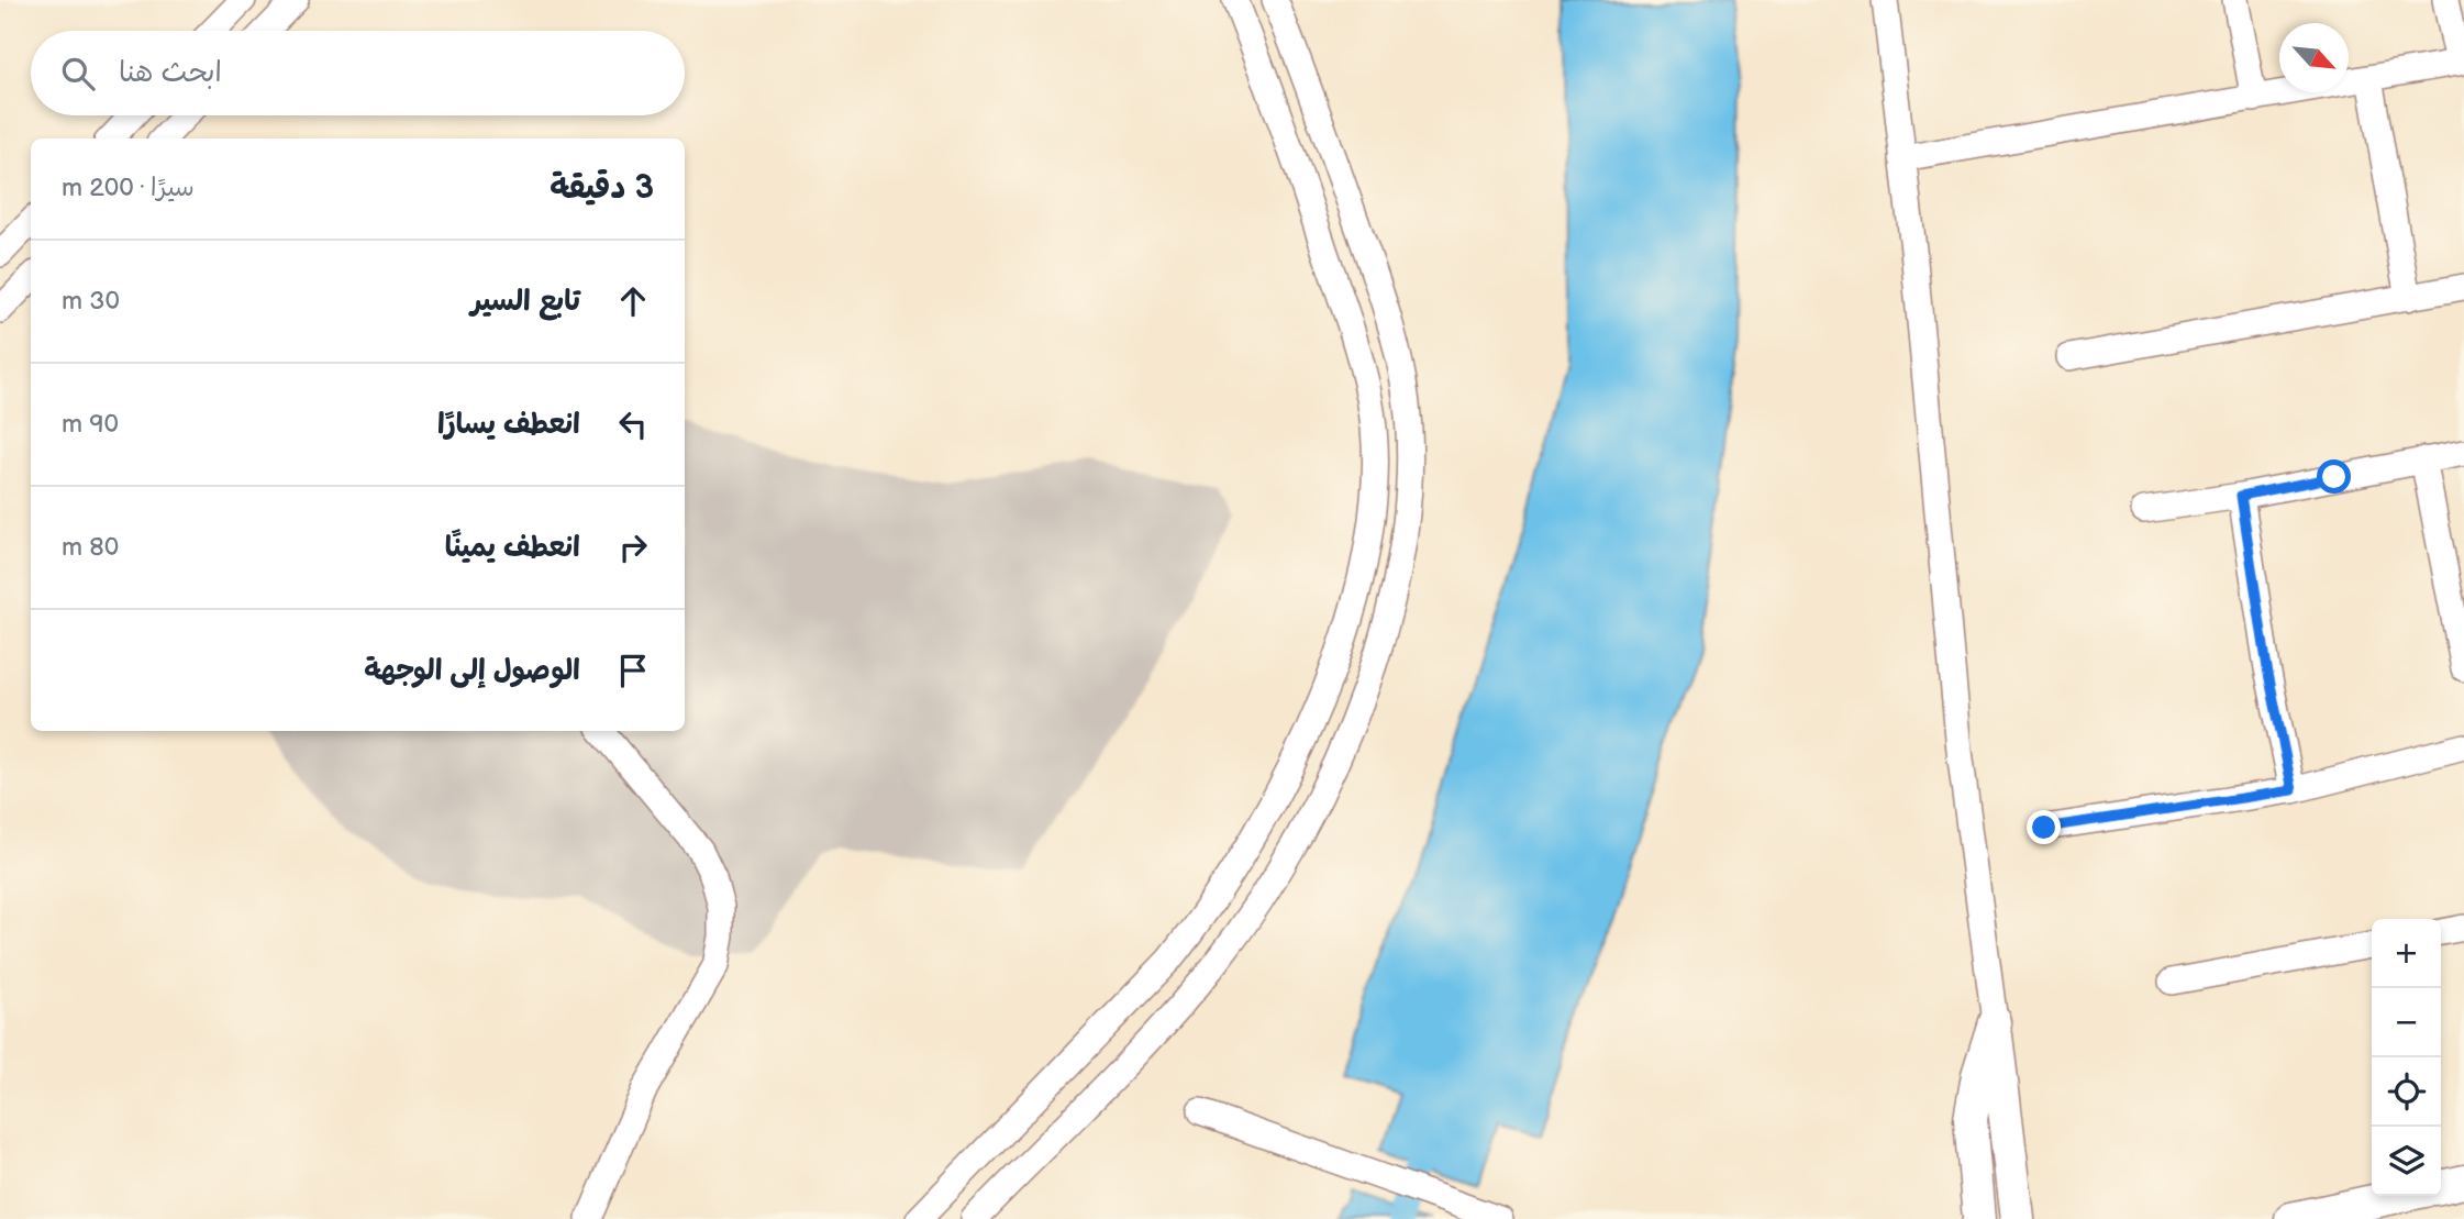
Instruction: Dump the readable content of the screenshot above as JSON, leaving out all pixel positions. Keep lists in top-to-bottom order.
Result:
{
  "north": "bottom right",
  "page": {
    "search": "ابحث هنا",
    "heading": ["3 دقيقة", "سيرًا · 200 m"],
    "list": [
      ["تابع السير", "30 m"],
      ["انعطف يسارًا", "90 m"],
      ["انعطف يمينًا", "80 m"],
      "الوصول إلى الوجهة"
    ],
    "map_buttons": ["+", "−"]
  }
}
